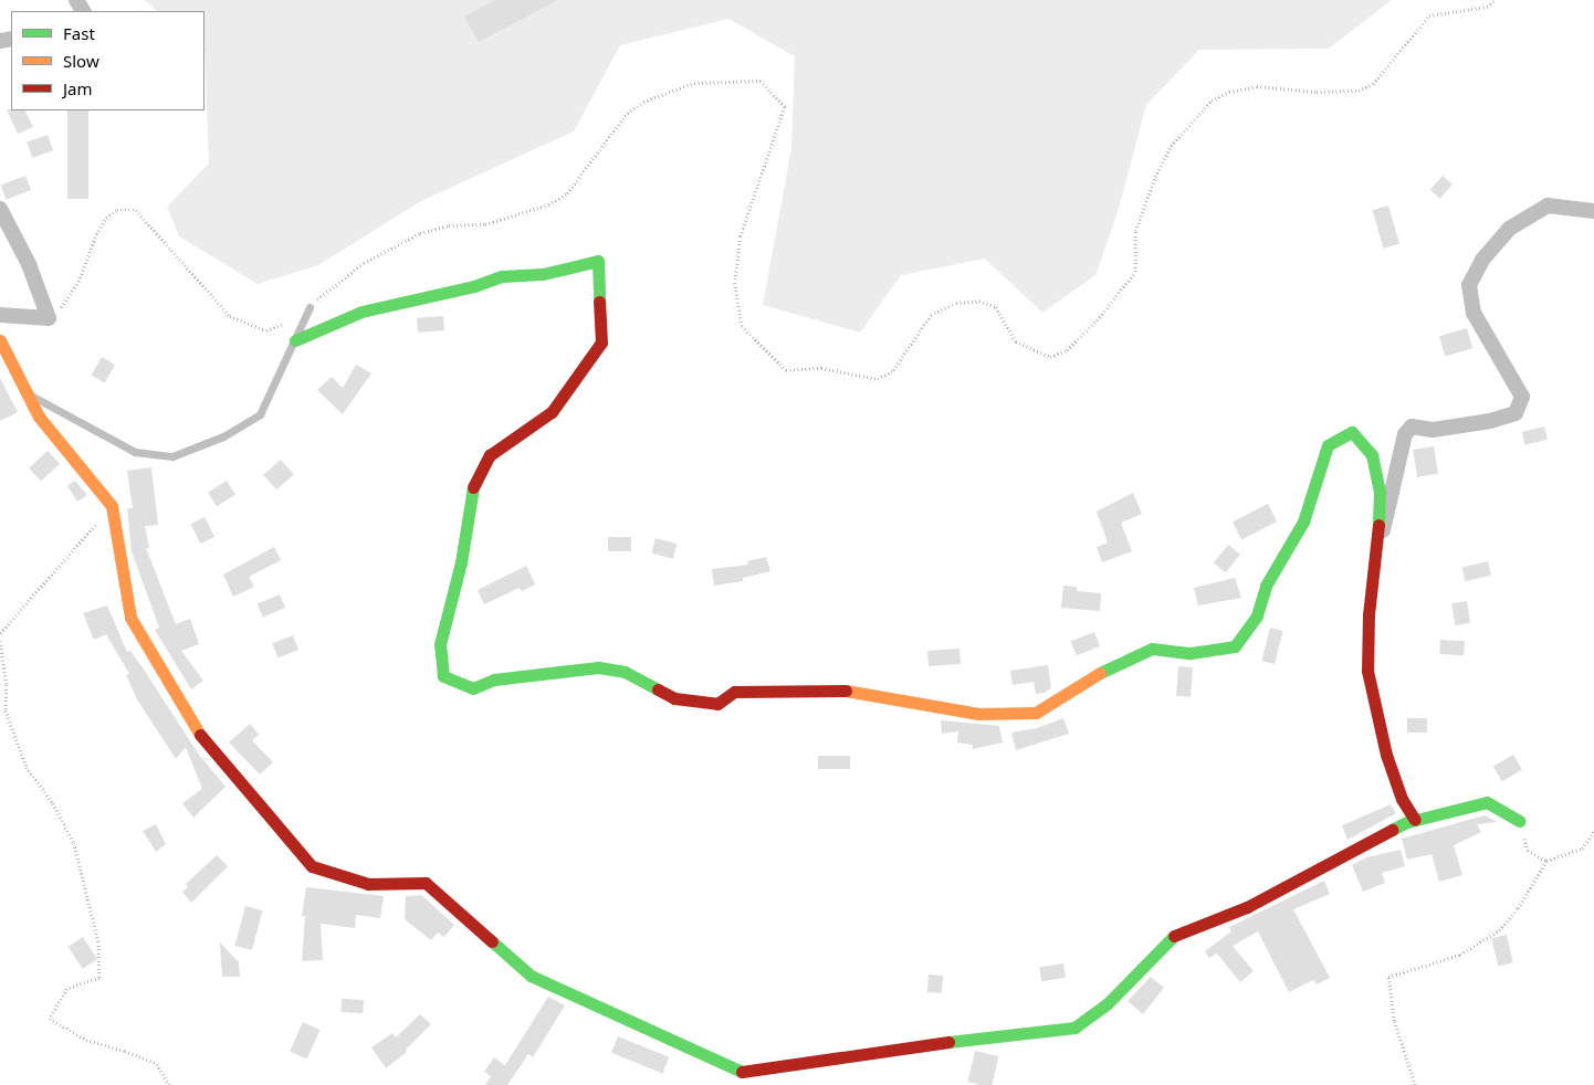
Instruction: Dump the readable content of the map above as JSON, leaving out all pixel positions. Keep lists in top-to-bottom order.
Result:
{
  "legend": ["Fast", "Slow", "Jam"]
}
